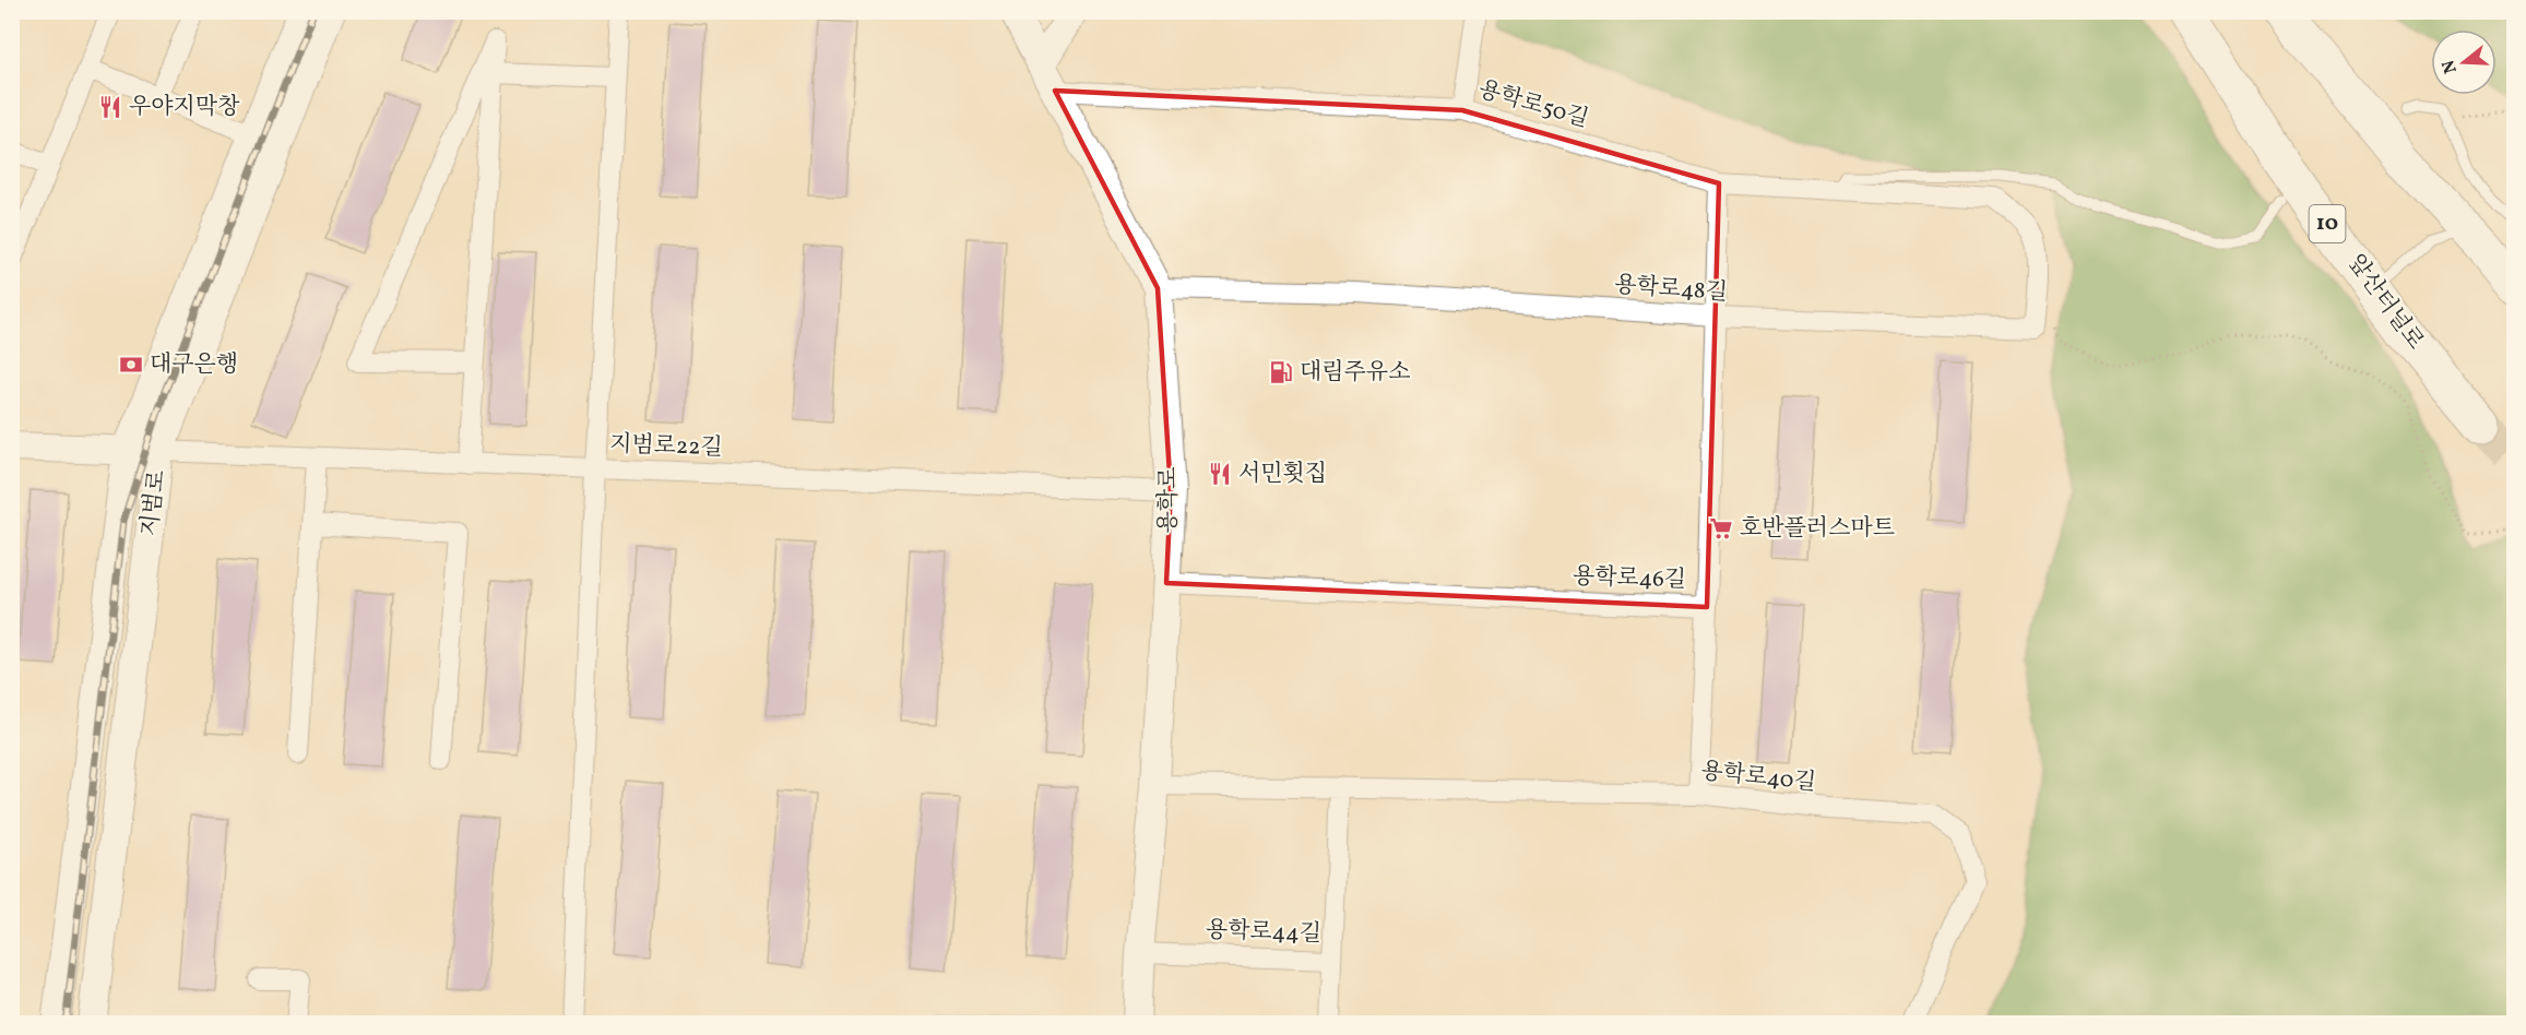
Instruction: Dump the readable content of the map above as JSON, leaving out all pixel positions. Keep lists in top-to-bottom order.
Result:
{
  "streets": {
    "highway": ["10", "앞산터널로"],
    "main road": ["용학로", "지범로"],
    "street": [
      "용학로50길",
      "용학로48길",
      "지범로22길",
      "용학로46길",
      "용학로40길",
      "용학로44길"
    ]
  },
  "crossings": [
    ["용학로50길", "용학로48길"],
    ["용학로50길", "용학로"],
    ["용학로50길", "용학로46길"],
    ["용학로48길", "용학로"],
    ["용학로48길", "용학로46길"],
    ["지범로22길", "용학로"],
    ["지범로22길", "지범로"],
    ["용학로", "용학로46길"],
    ["용학로", "용학로40길"],
    ["용학로", "용학로44길"],
    ["용학로40길", "용학로44길"]
  ],
  "places": {
    "restaurant": ["우야지막창", "서민횟집"],
    "bank": ["대구은행"],
    "fuel station": ["대림주유소"],
    "supermarket": ["호반플러스마트"]
  },
  "north": "left"
}
